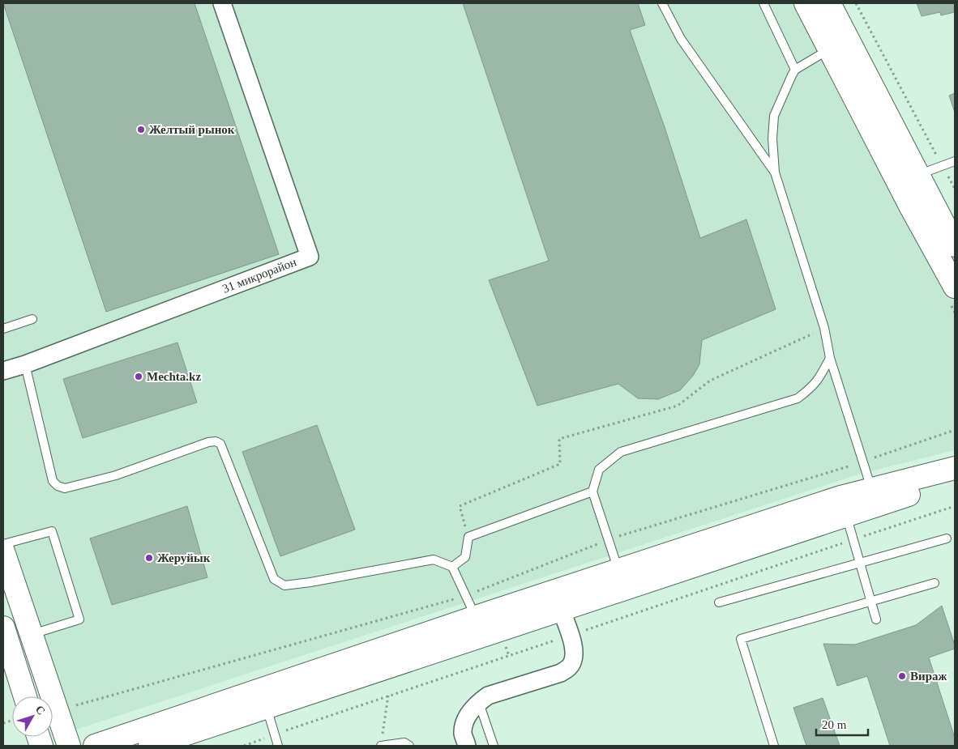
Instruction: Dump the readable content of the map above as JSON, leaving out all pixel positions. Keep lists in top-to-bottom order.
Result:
{
  "streets": {
    "street": ["31 микрорайон"]
  },
  "places": [
    "Желтый рынок",
    "Mechta.kz",
    "Жеруйык",
    "Вираж"
  ],
  "scale_bar": "20 m",
  "north": "top right"
}
